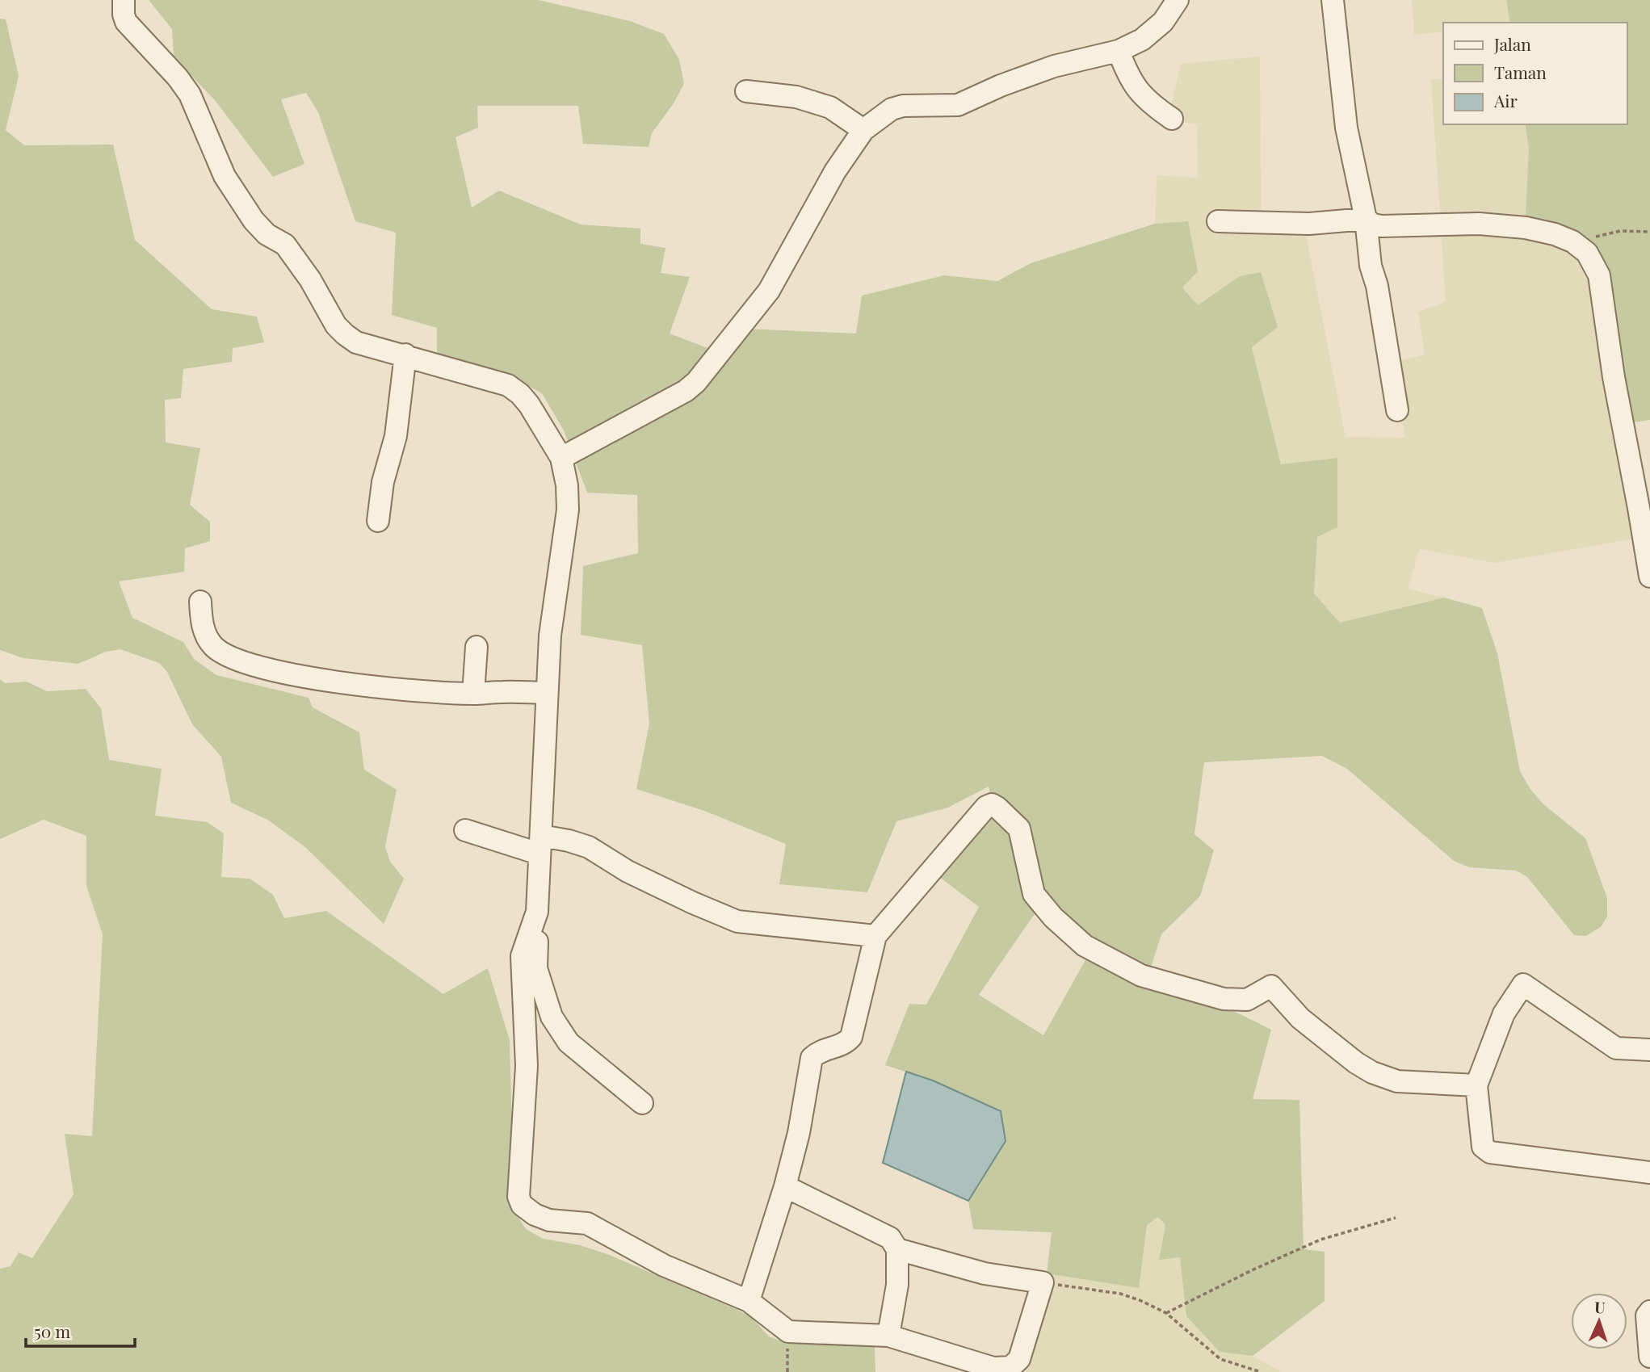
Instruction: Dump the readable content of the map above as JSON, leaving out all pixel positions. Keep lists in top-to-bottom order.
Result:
{
  "legend": ["Jalan", "Taman", "Air"],
  "scale_bar": "50 m",
  "north": "top"
}
